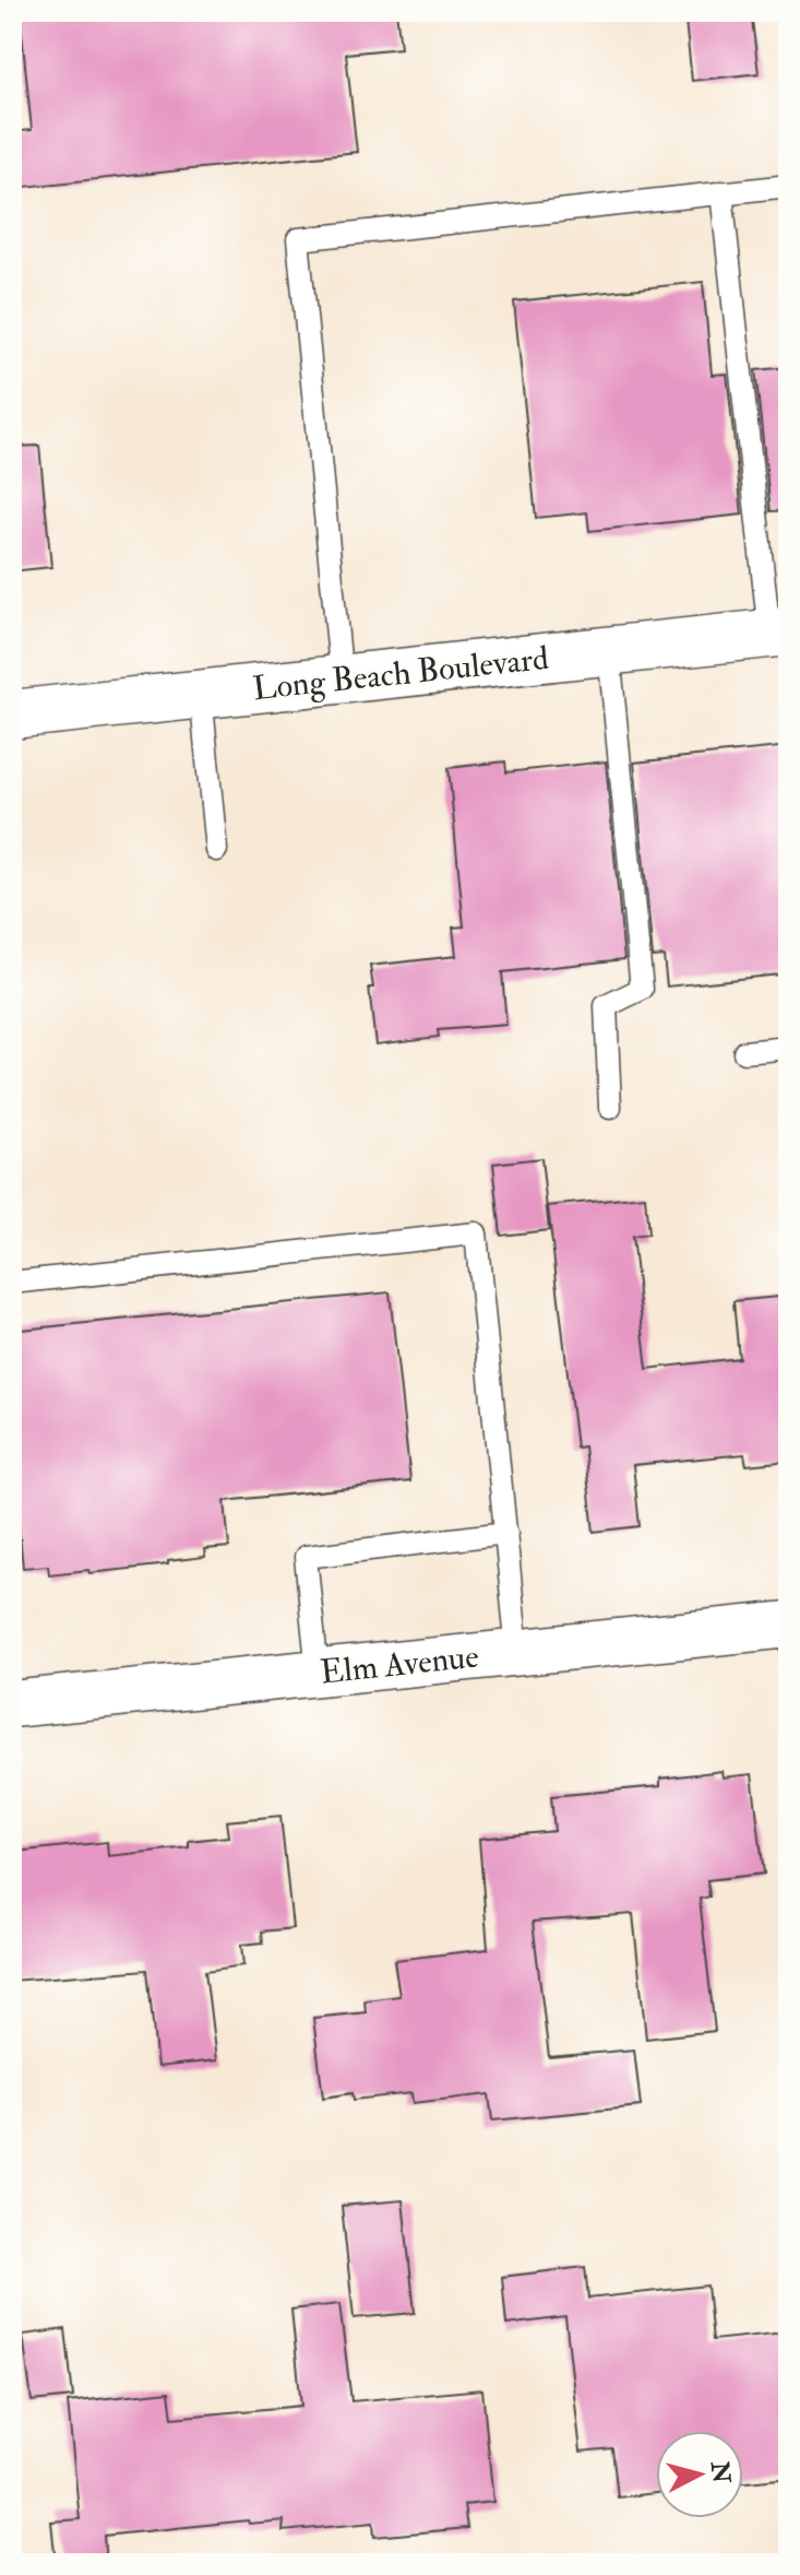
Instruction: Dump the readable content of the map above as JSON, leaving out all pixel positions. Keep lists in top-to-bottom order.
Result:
{
  "streets": {
    "main road": ["Long Beach Boulevard"],
    "street": ["Elm Avenue"]
  },
  "north": "right"
}
